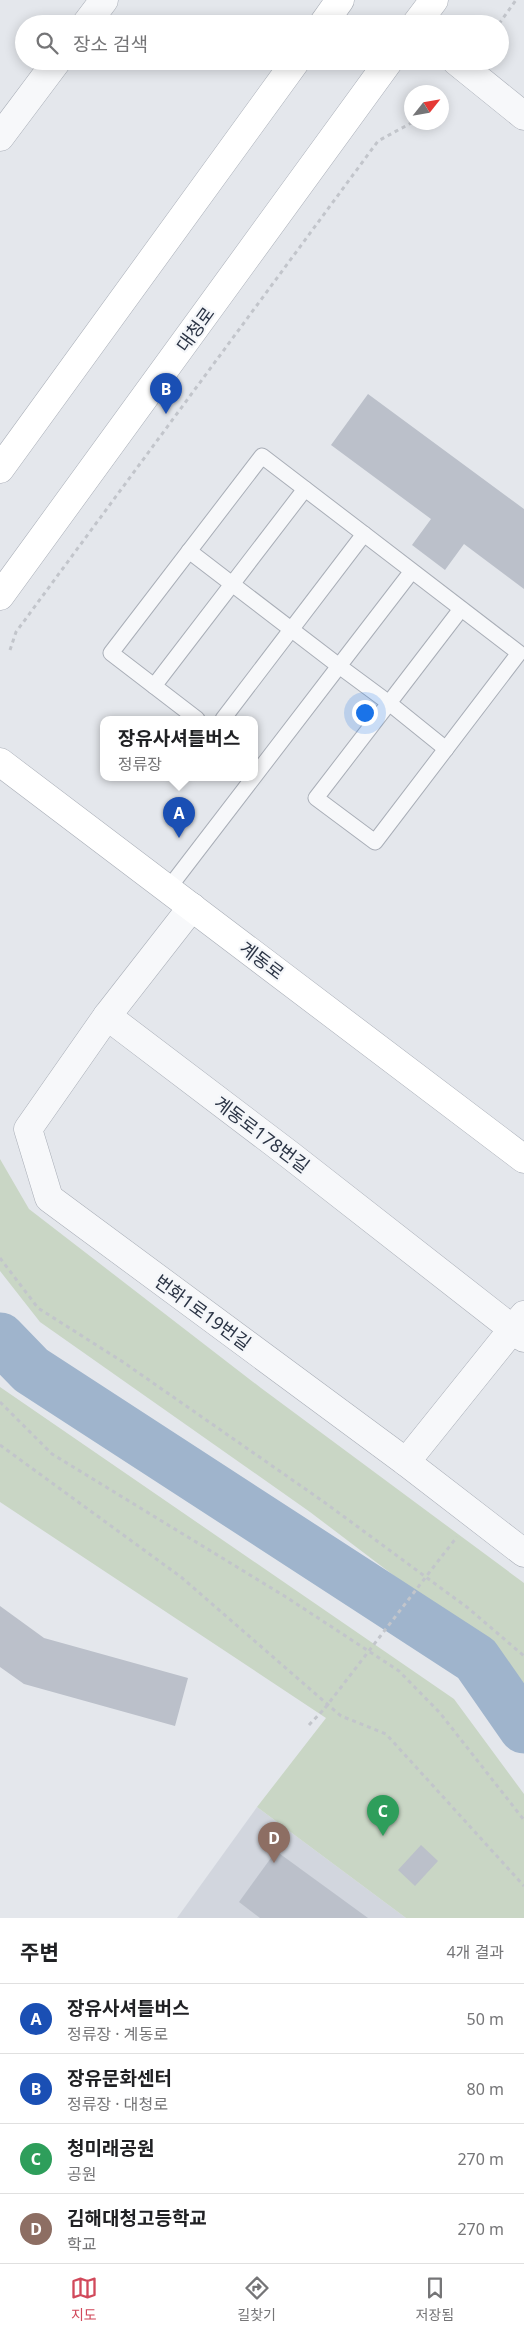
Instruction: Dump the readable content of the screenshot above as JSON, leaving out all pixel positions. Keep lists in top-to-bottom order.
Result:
{
  "streets": {
    "main road": ["대청로", "계동로"],
    "street": ["계동로178번길", "번화1로19번길"]
  },
  "crossings": [
    ["계동로178번길", "번화1로19번길"]
  ],
  "north": "top right",
  "page": {
    "search": "장소 검색",
    "pins": [
      "B",
      "A",
      "C",
      "D"
    ],
    "popup": ["장유사셔틀버스", "정류장"],
    "heading": ["주변", "4개 결과"],
    "list": [
      {
        "mark": "A",
        "name": "장유사셔틀버스",
        "note": "정류장 · 계동로",
        "value": "50 m"
      },
      {
        "mark": "B",
        "name": "장유문화센터",
        "note": "정류장 · 대청로",
        "value": "80 m"
      },
      {
        "mark": "C",
        "name": "청미래공원",
        "note": "공원",
        "value": "270 m"
      },
      {
        "mark": "D",
        "name": "김해대청고등학교",
        "note": "학교",
        "value": "270 m"
      }
    ],
    "nav": ["지도", "길찾기", "저장됨"]
  }
}
